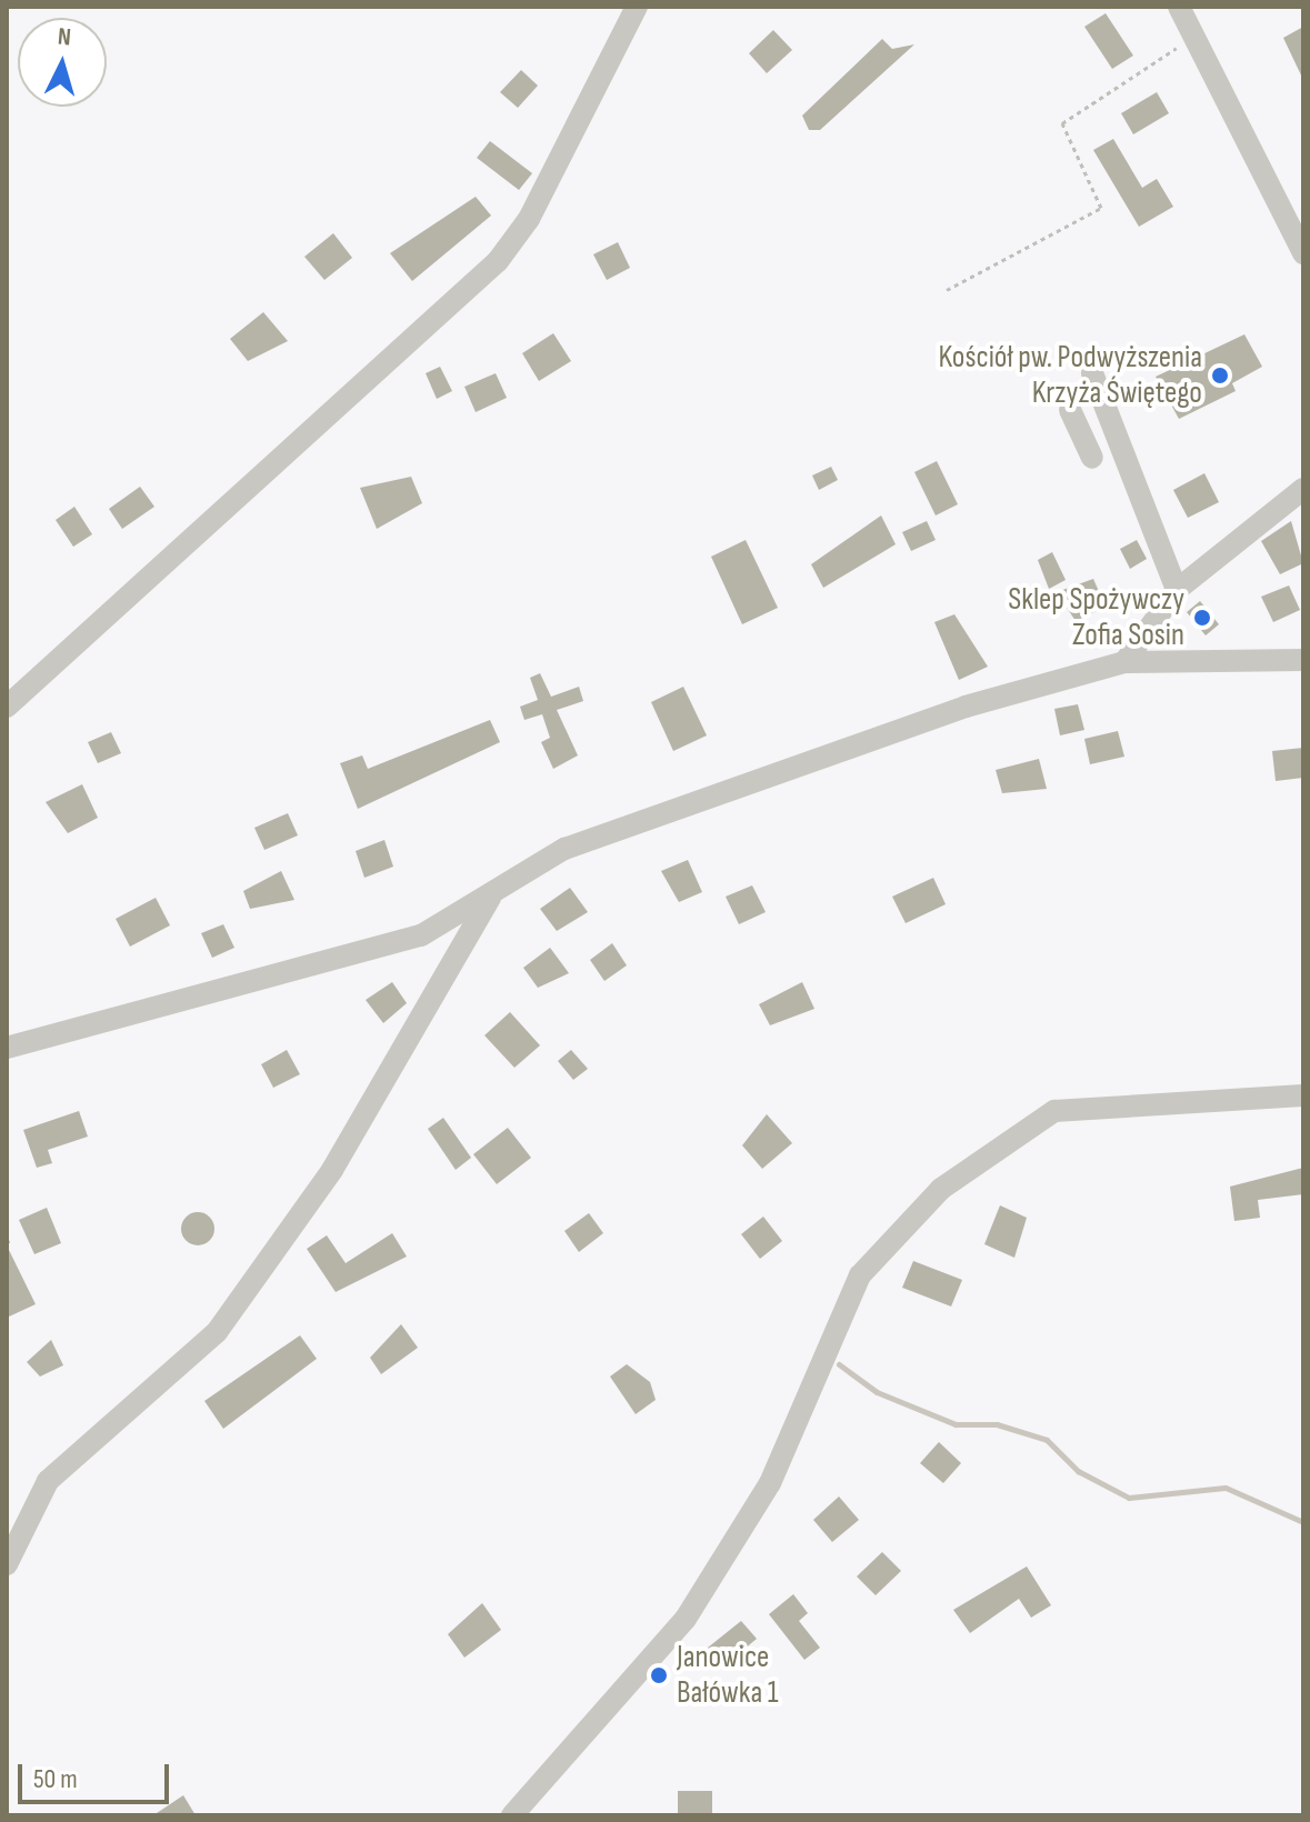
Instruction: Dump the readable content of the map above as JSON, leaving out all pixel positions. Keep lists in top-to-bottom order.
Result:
{
  "places": ["Kościół pw. Podwyższenia Krzyża Świętego", "Sklep Spożywczy Zofia Sosin", "Janowice Bałówka 1"],
  "scale_bar": "50 m",
  "north": "top"
}
